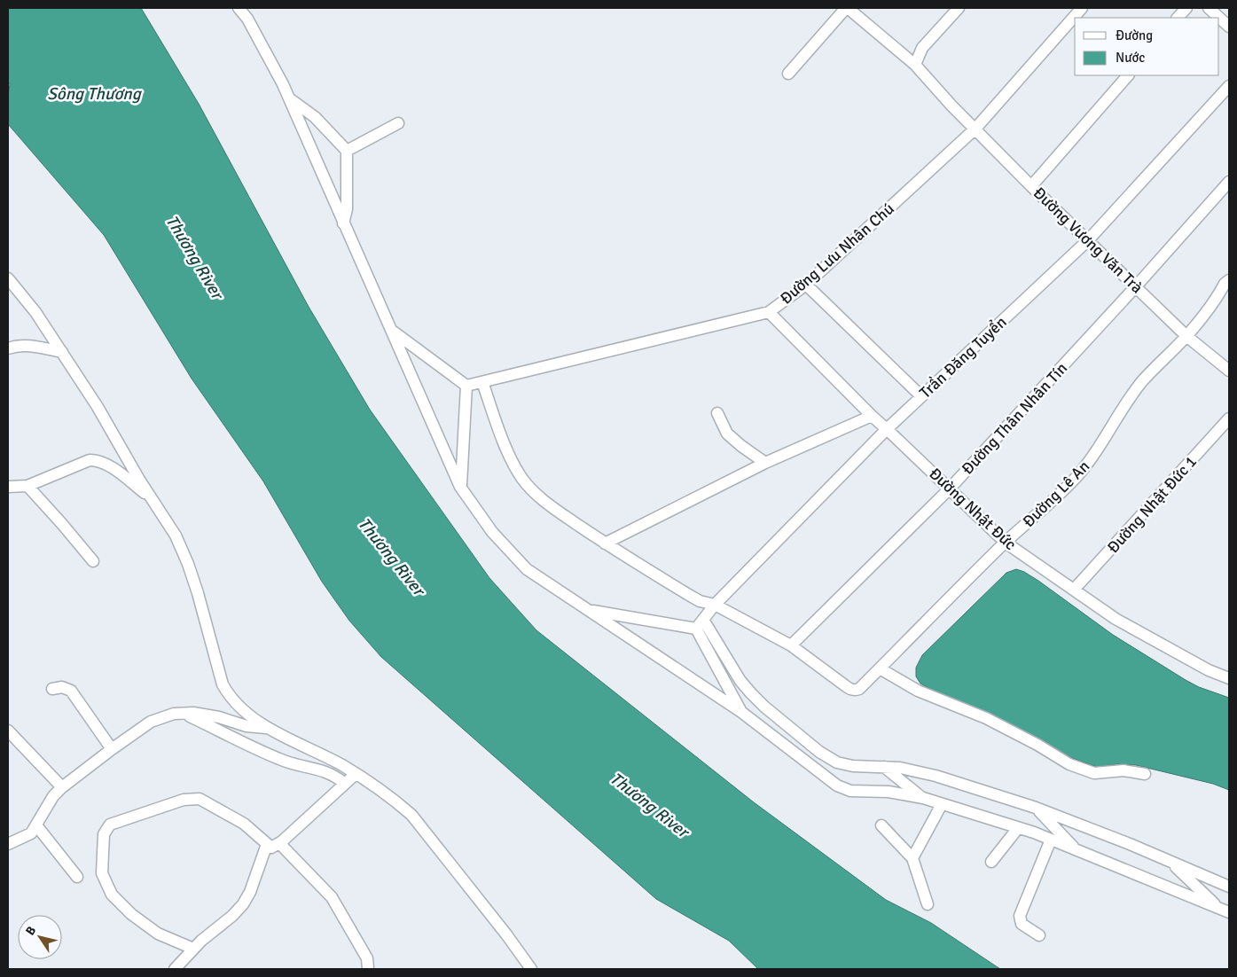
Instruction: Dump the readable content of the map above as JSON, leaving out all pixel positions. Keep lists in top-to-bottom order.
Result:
{
  "streets": {
    "street": [
      "Đường Vương Văn Trà",
      "Đường Lưu Nhân Chú",
      "Trần Đăng Tuyển",
      "Đường Thân Nhân Tín",
      "Đường Lê An",
      "Đường Nhật Đức 1",
      "Đường Nhật Đức"
    ]
  },
  "crossings": [
    ["Đường Vương Văn Trà", "Đường Lưu Nhân Chú"],
    ["Đường Vương Văn Trà", "Trần Đăng Tuyển"],
    ["Đường Vương Văn Trà", "Đường Thân Nhân Tín"],
    ["Đường Vương Văn Trà", "Đường Lê An"],
    ["Đường Lưu Nhân Chú", "Đường Nhật Đức"],
    ["Trần Đăng Tuyển", "Đường Nhật Đức"],
    ["Đường Thân Nhân Tín", "Đường Lê An"],
    ["Đường Thân Nhân Tín", "Đường Nhật Đức"],
    ["Đường Lê An", "Đường Nhật Đức"],
    ["Đường Nhật Đức 1", "Đường Nhật Đức"]
  ],
  "water": ["Sông Thương", "Thương River"],
  "legend": ["Đường", "Nước"],
  "north": "top left"
}
